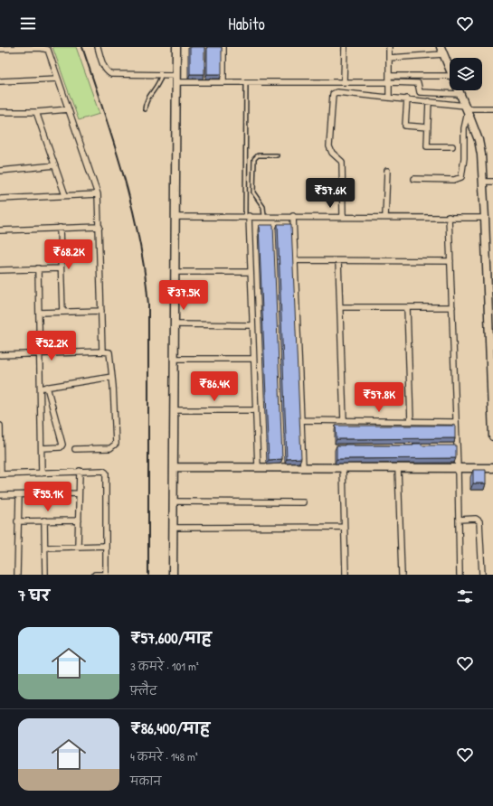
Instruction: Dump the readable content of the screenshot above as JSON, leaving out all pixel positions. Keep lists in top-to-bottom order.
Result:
{
  "page": {
    "header": "Habito",
    "price": [
      "₹57.6K",
      "₹68.2K",
      "₹37.5K",
      "₹52.2K",
      "₹86.4K",
      "₹57.8K",
      "₹55.1K"
    ],
    "heading": "7 घर",
    "list": [
      {
        "name": "₹57,600/माह",
        "note": "3 कमरे · 101 m² · फ़्लैट"
      },
      {
        "name": "₹86,400/माह",
        "note": "4 कमरे · 148 m² · मकान"
      }
    ]
  }
}
